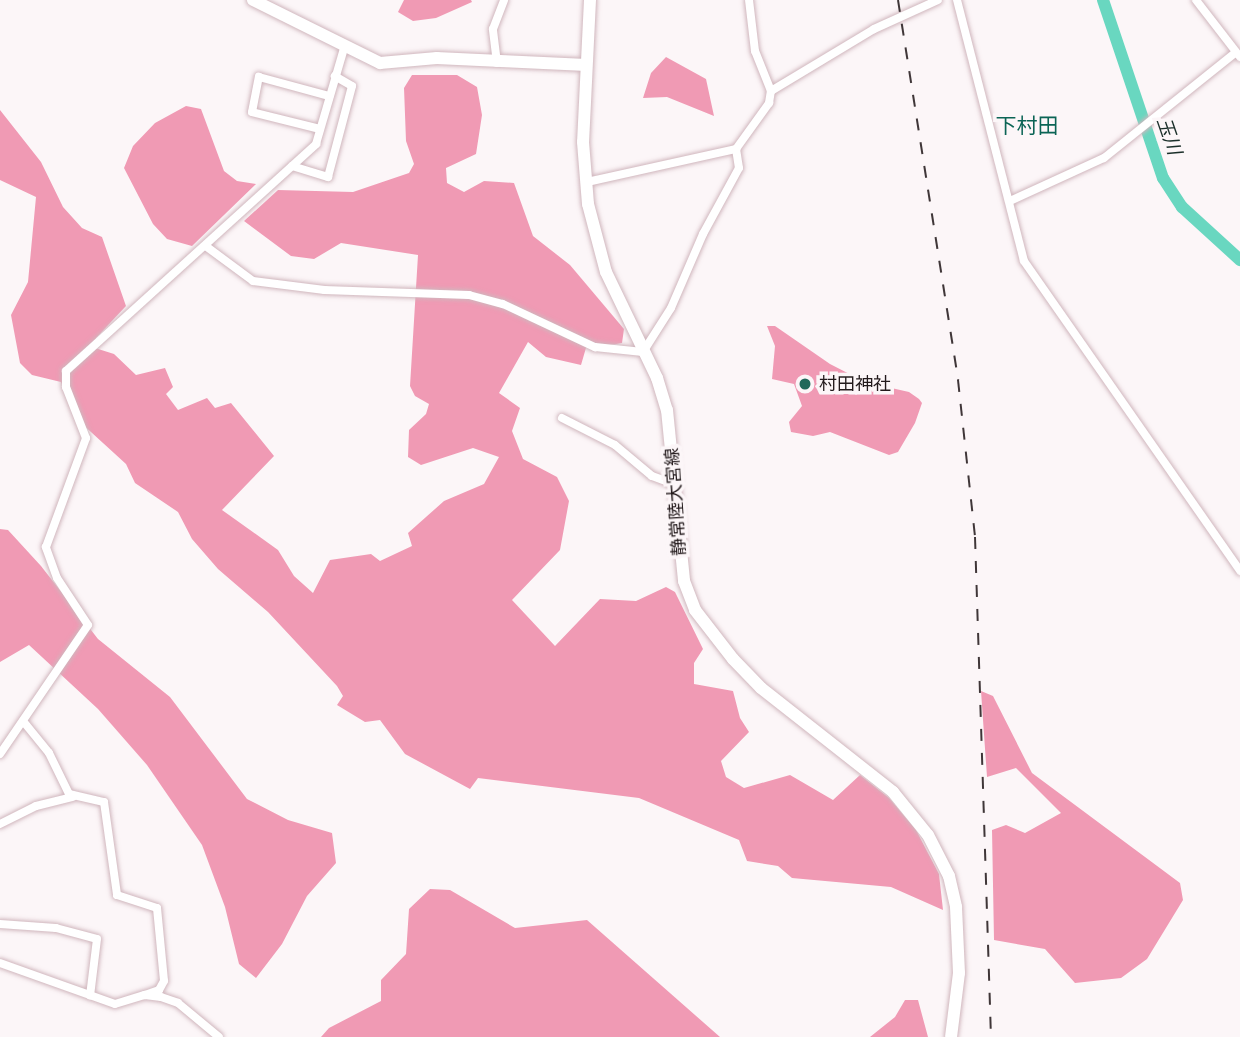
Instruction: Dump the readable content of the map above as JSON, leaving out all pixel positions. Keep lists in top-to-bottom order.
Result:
{
  "streets": {
    "main road": ["静常陸大宮線"]
  },
  "districts": ["下村田"],
  "water": ["玉川"],
  "places": ["村田神社"]
}
